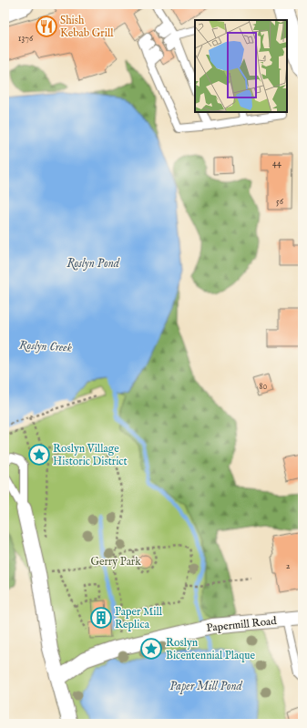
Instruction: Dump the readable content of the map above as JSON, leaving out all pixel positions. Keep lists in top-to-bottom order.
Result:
{
  "streets": {
    "street": ["Papermill Road"]
  },
  "water": ["Roslyn Pond", "Roslyn Creek", "Paper Mill Pond"],
  "parks": ["Gerry Park"],
  "places": {
    "restaurant": ["Shish Kebab Grill"],
    "place": ["Roslyn Village Historic District", "Roslyn Bicentennial Plaque"],
    "building": ["Paper Mill Replica"]
  },
  "house_numbers": [
    "1376",
    "44",
    "56",
    "80",
    "2"
  ]
}
